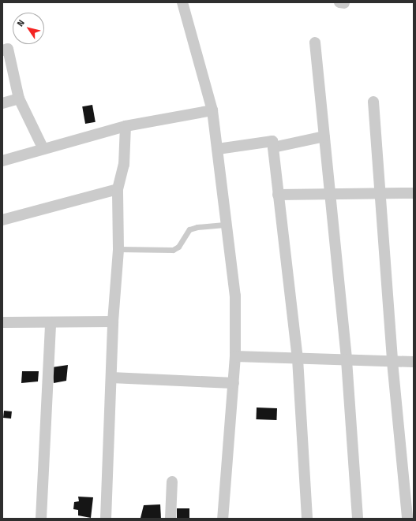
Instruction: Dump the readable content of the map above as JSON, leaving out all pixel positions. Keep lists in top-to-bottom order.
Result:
{
  "north": "top left"
}
